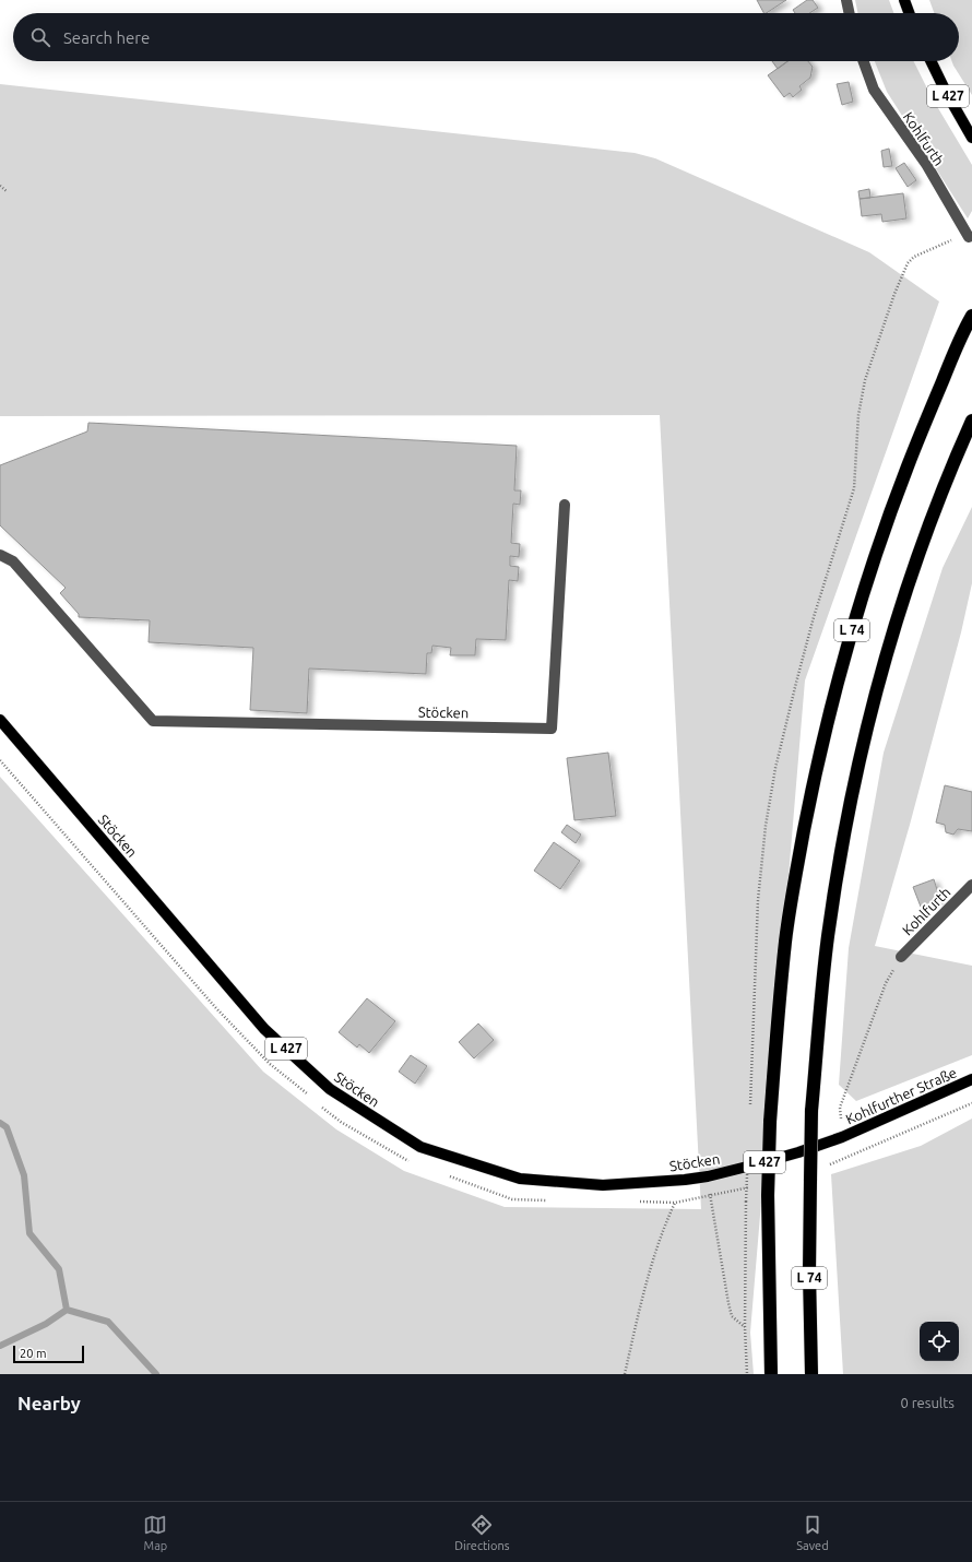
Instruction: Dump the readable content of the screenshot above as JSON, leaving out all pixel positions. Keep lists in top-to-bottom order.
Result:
{
  "streets": {
    "highway": ["L 74"],
    "main road": ["L 427", "Stöcken", "Kohlfurther Straße"],
    "street": ["Kohlfurth"]
  },
  "crossings": [
    ["Stöcken", "Kohlfurther Straße"]
  ],
  "scale_bar": "20 m",
  "page": {
    "search": "Search here",
    "scale": "20 m",
    "heading": ["Nearby", "0 results"],
    "nav": ["Map", "Directions", "Saved"]
  }
}
